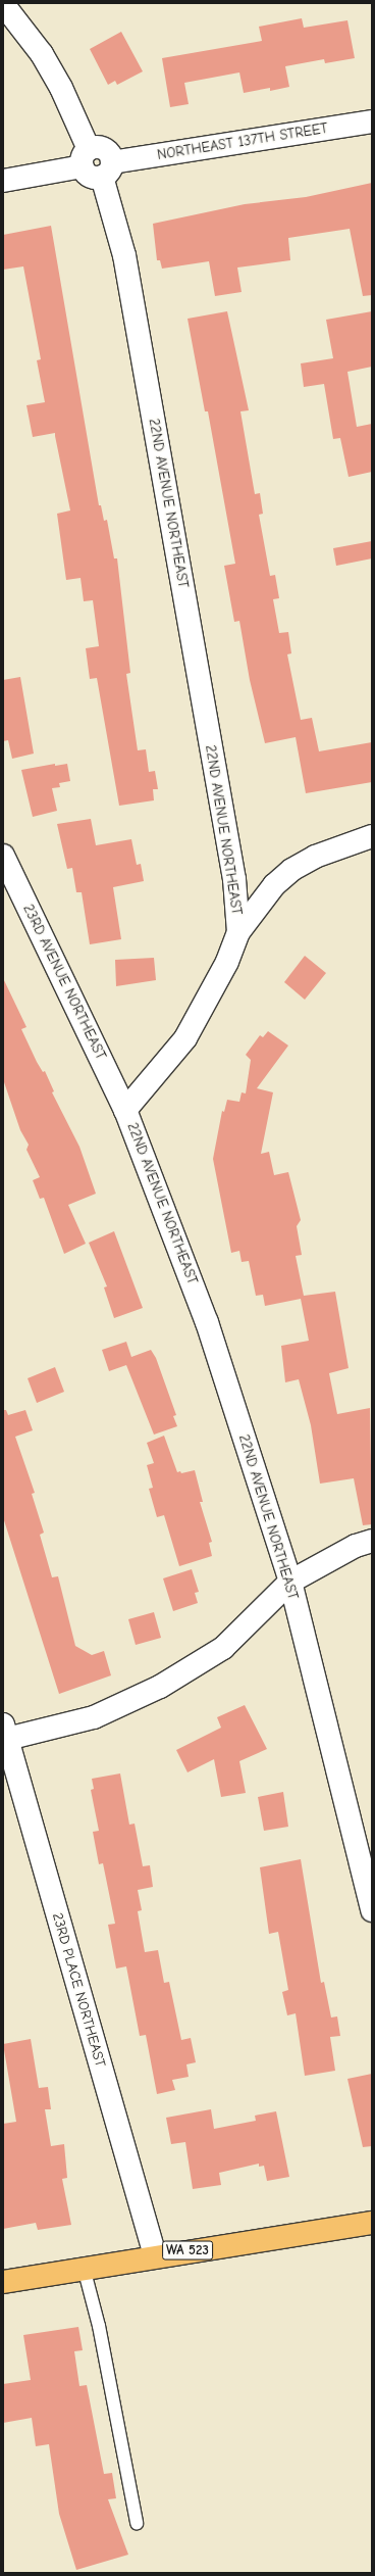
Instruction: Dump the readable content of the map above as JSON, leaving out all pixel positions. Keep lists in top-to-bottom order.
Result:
{
  "streets": {
    "main road": ["WA 523"],
    "street": [
      "NORTHEAST 137TH STREET",
      "22ND AVENUE NORTHEAST",
      "23RD AVENUE NORTHEAST",
      "23RD PLACE NORTHEAST"
    ]
  },
  "crossings": [
    ["NORTHEAST 137TH STREET", "22ND AVENUE NORTHEAST"],
    ["22ND AVENUE NORTHEAST", "23RD AVENUE NORTHEAST"],
    ["23RD PLACE NORTHEAST", "WA 523"]
  ]
}
